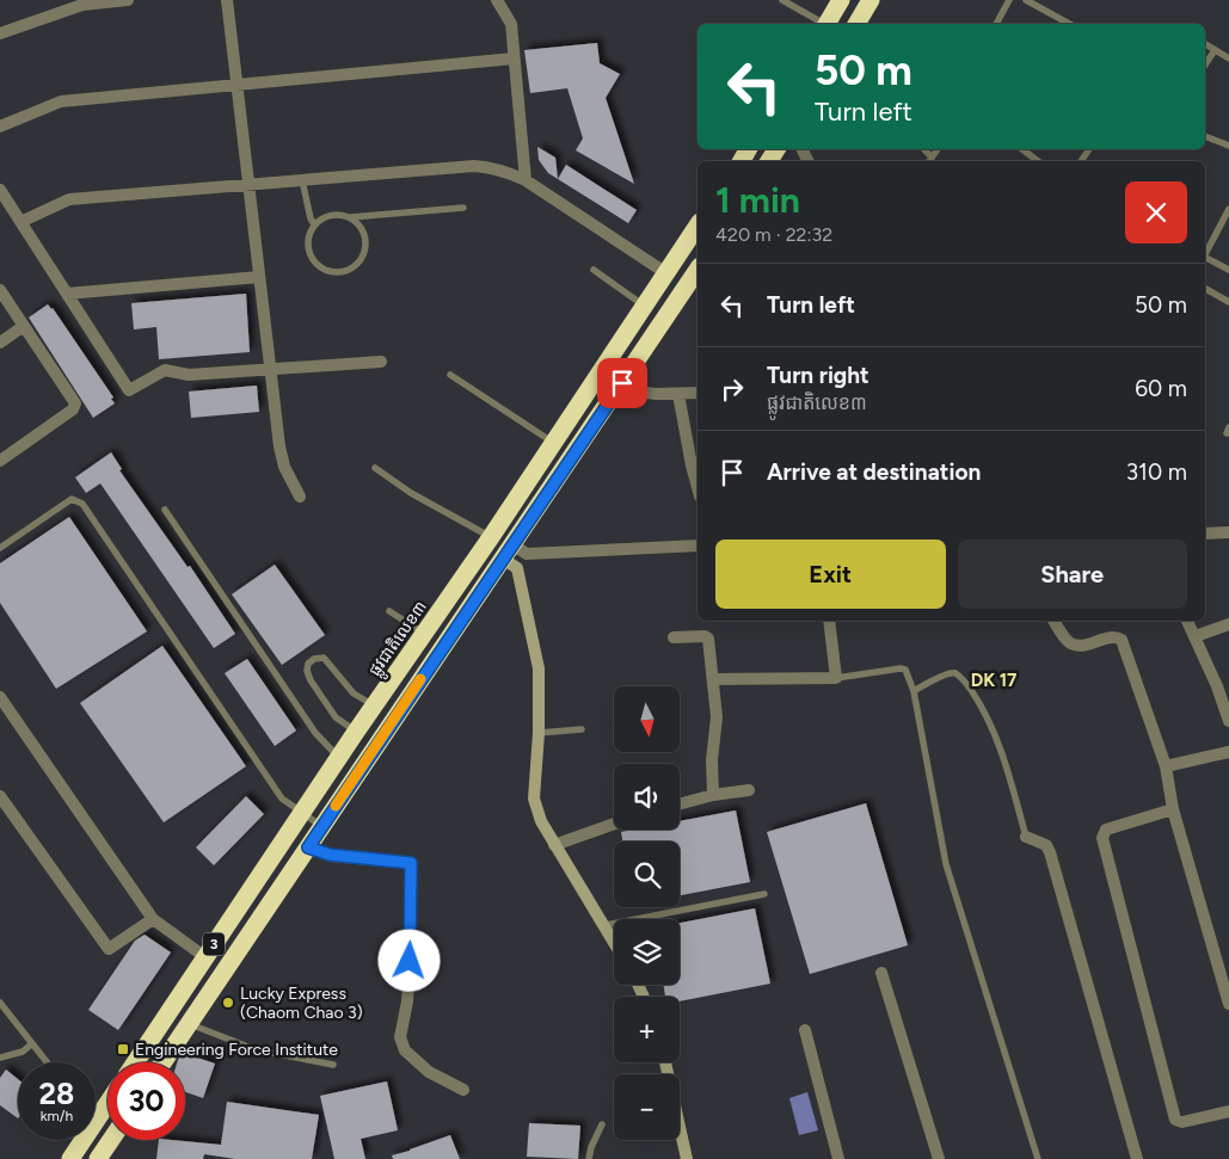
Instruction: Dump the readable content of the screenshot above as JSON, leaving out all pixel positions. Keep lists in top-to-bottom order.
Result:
{
  "streets": {
    "highway": ["ផ្លូវជាតិលេខ៣", "3"]
  },
  "districts": ["DK 17"],
  "places": {
    "other": ["Lucky Express (Chaom Chao 3)"],
    "transit": ["Engineering Force Institute"]
  },
  "north": "bottom",
  "page": {
    "turn": ["50 m", "Turn left"],
    "heading": ["1 min", "420 m · 22:32"],
    "list": [
      {
        "name": "Turn left",
        "value": "50 m"
      },
      {
        "name": "Turn right",
        "note": "ផ្លូវជាតិលេខ៣",
        "value": "60 m"
      },
      {
        "name": "Arrive at destination",
        "value": "310 m"
      }
    ],
    "buttons": ["Exit", "Share"],
    "map_buttons": ["+", "−"],
    "speed": "28 km/h",
    "limit": "30"
  }
}
